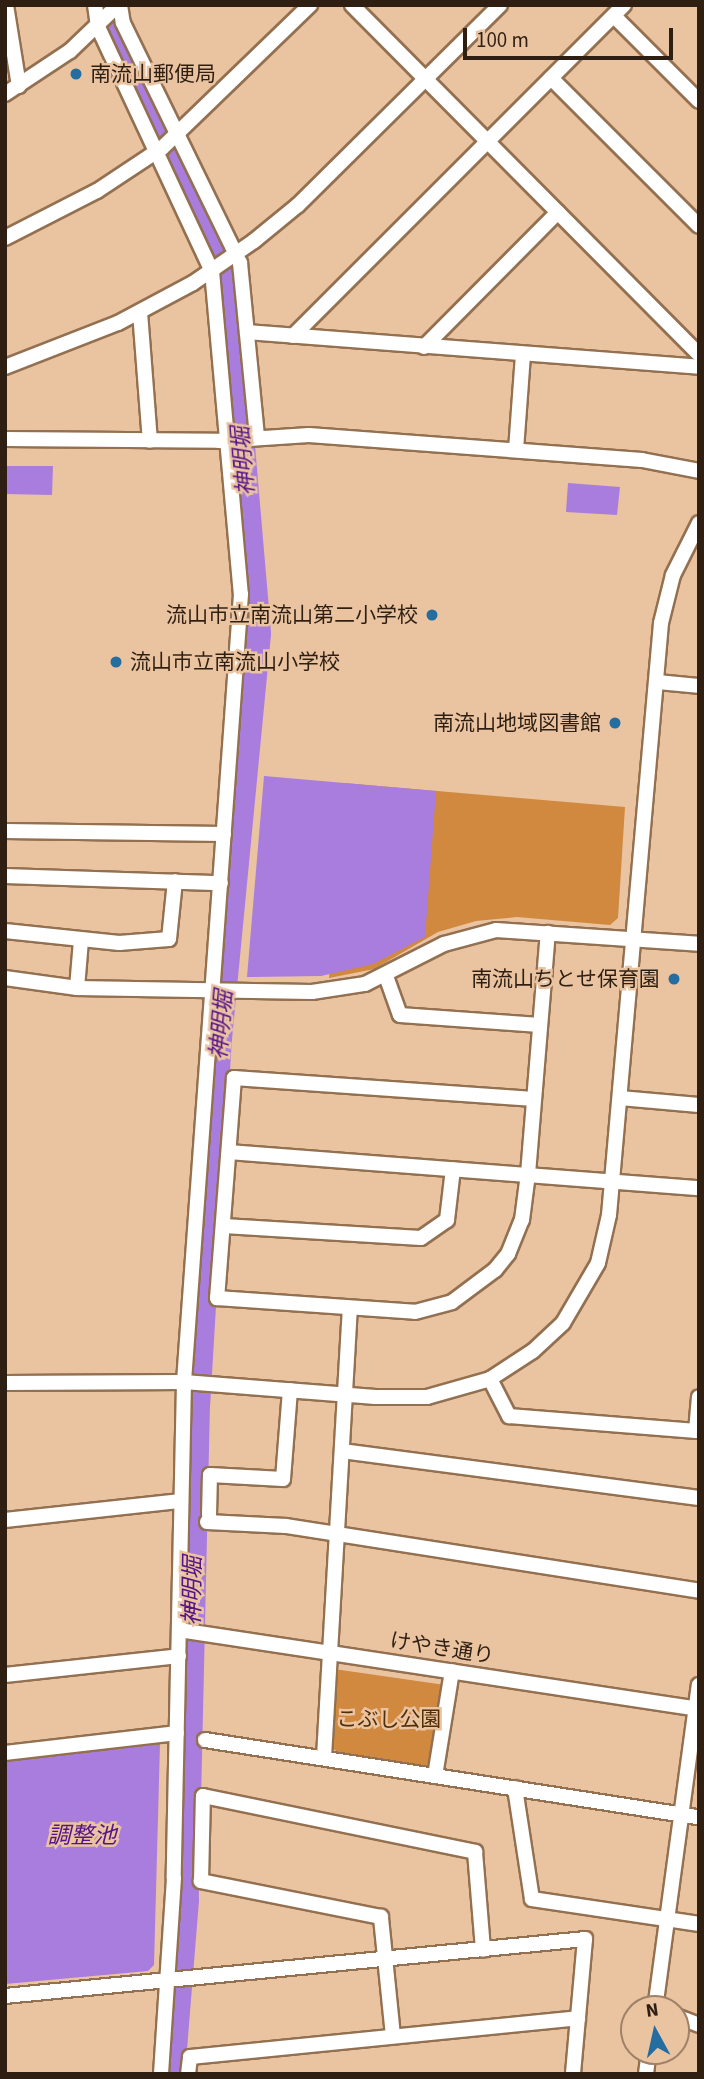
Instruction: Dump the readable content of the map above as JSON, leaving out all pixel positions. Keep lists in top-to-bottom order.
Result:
{
  "streets": {
    "street": ["けやき通り"]
  },
  "water": ["神明堀", "調整池"],
  "parks": ["こぶし公園"],
  "places": [
    "南流山郵便局",
    "流山市立南流山第二小学校",
    "流山市立南流山小学校",
    "南流山地域図書館",
    "南流山ちとせ保育園"
  ],
  "scale_bar": "100 m",
  "north": "top"
}
